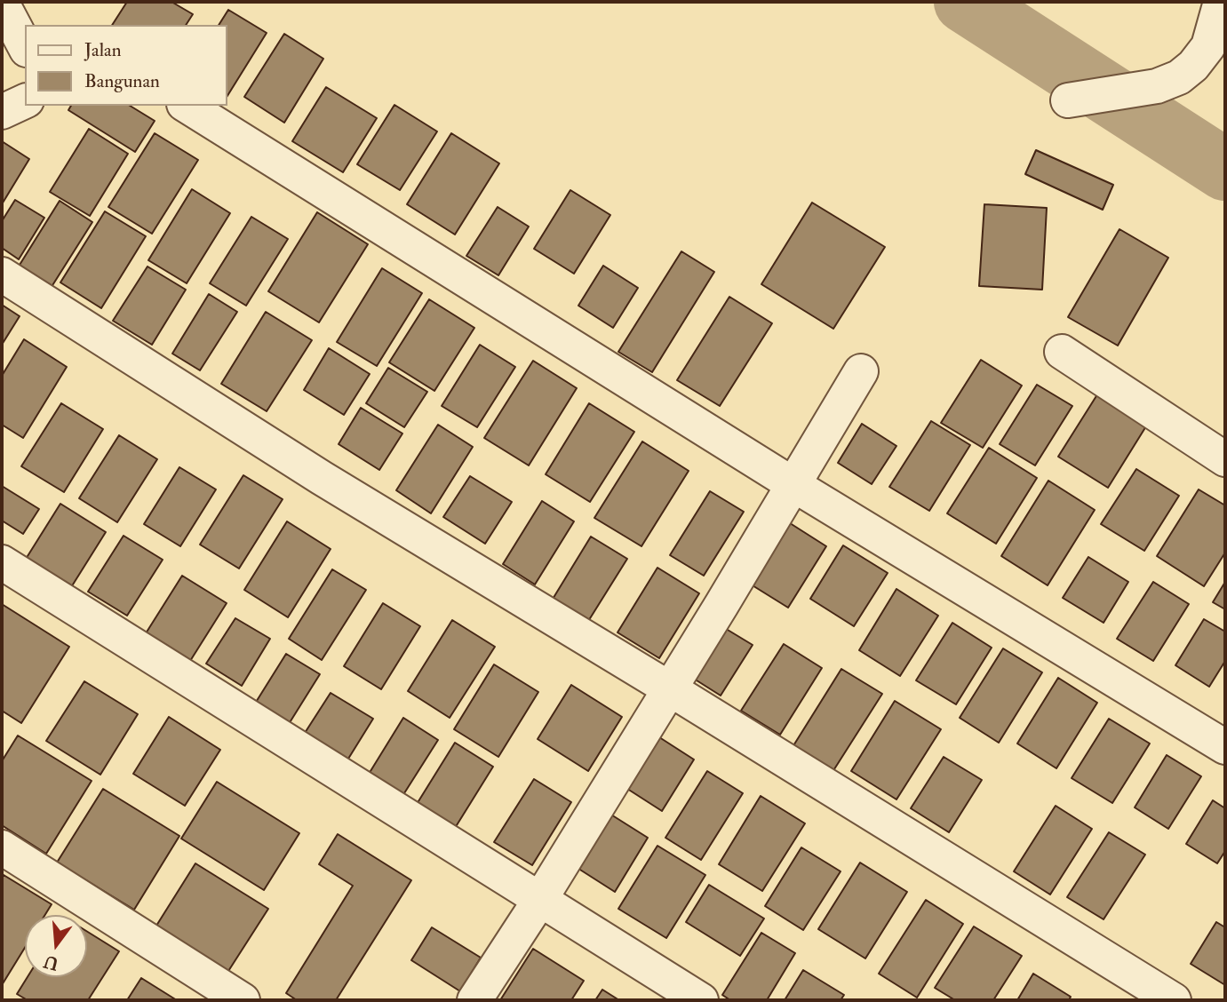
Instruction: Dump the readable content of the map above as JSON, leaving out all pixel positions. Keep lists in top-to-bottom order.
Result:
{
  "legend": ["Jalan", "Bangunan"],
  "north": "bottom"
}
